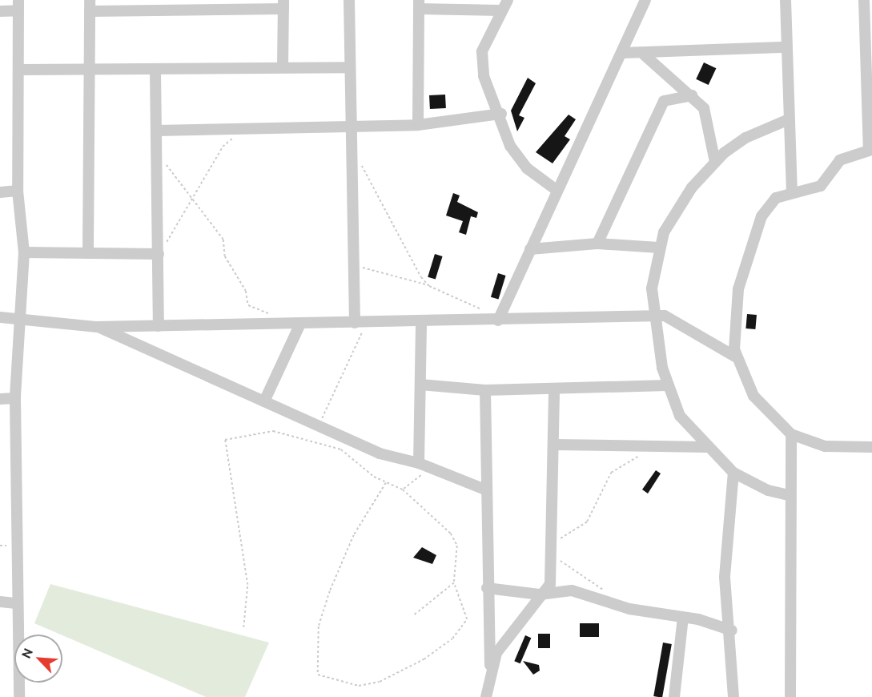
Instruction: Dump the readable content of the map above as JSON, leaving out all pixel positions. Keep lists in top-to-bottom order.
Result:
{
  "north": "top left"
}
